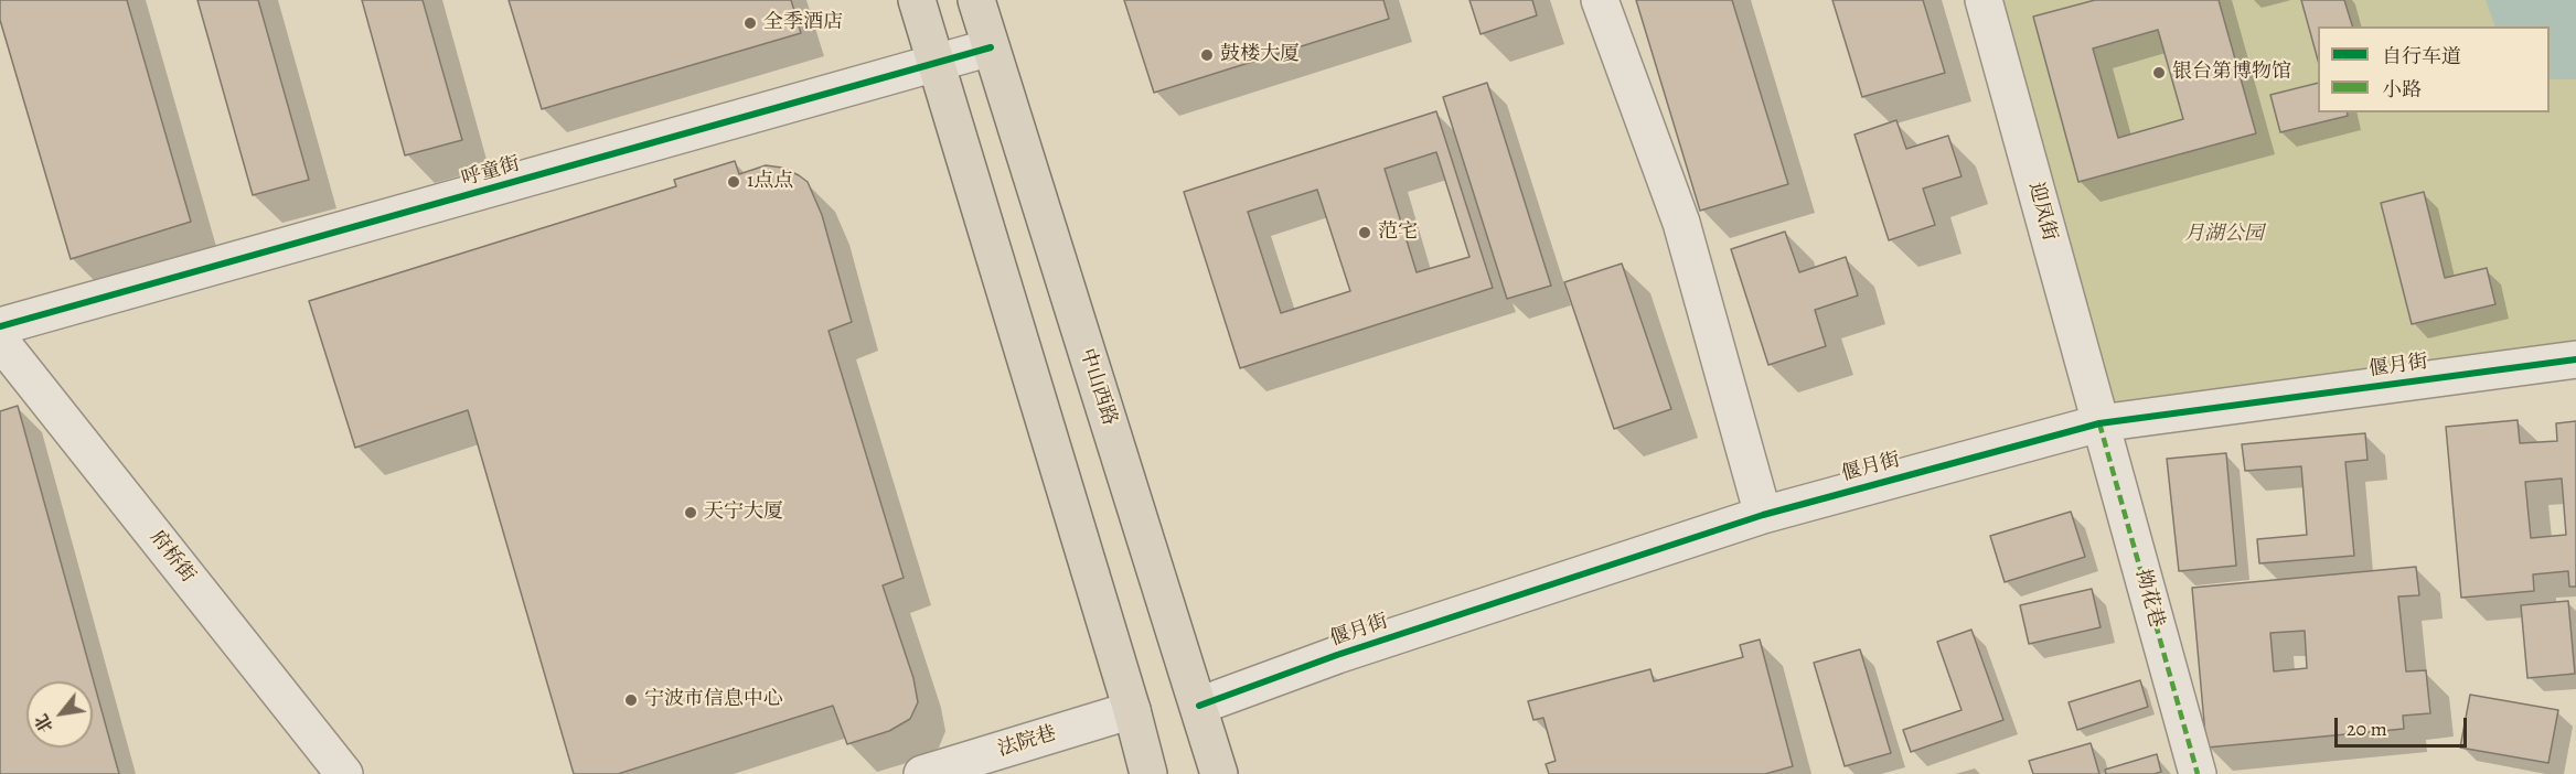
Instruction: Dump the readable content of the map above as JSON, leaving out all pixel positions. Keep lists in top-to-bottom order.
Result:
{
  "streets": {
    "main road": ["中山西路"],
    "street": [
      "呼童街",
      "迎凤街",
      "偃月街",
      "府桥街",
      "拗花巷",
      "法院巷"
    ]
  },
  "crossings": [
    ["呼童街", "中山西路"],
    ["迎凤街", "偃月街"],
    ["迎凤街", "拗花巷"],
    ["偃月街", "中山西路"],
    ["偃月街", "拗花巷"]
  ],
  "parks": ["月湖公园"],
  "places": [
    "全季酒店",
    "鼓楼大厦",
    "银台第博物馆",
    "1点点",
    "范宅",
    "天宁大厦",
    "宁波市信息中心"
  ],
  "legend": ["自行车道", "小路"],
  "scale_bar": "20 m",
  "north": "bottom left"
}
